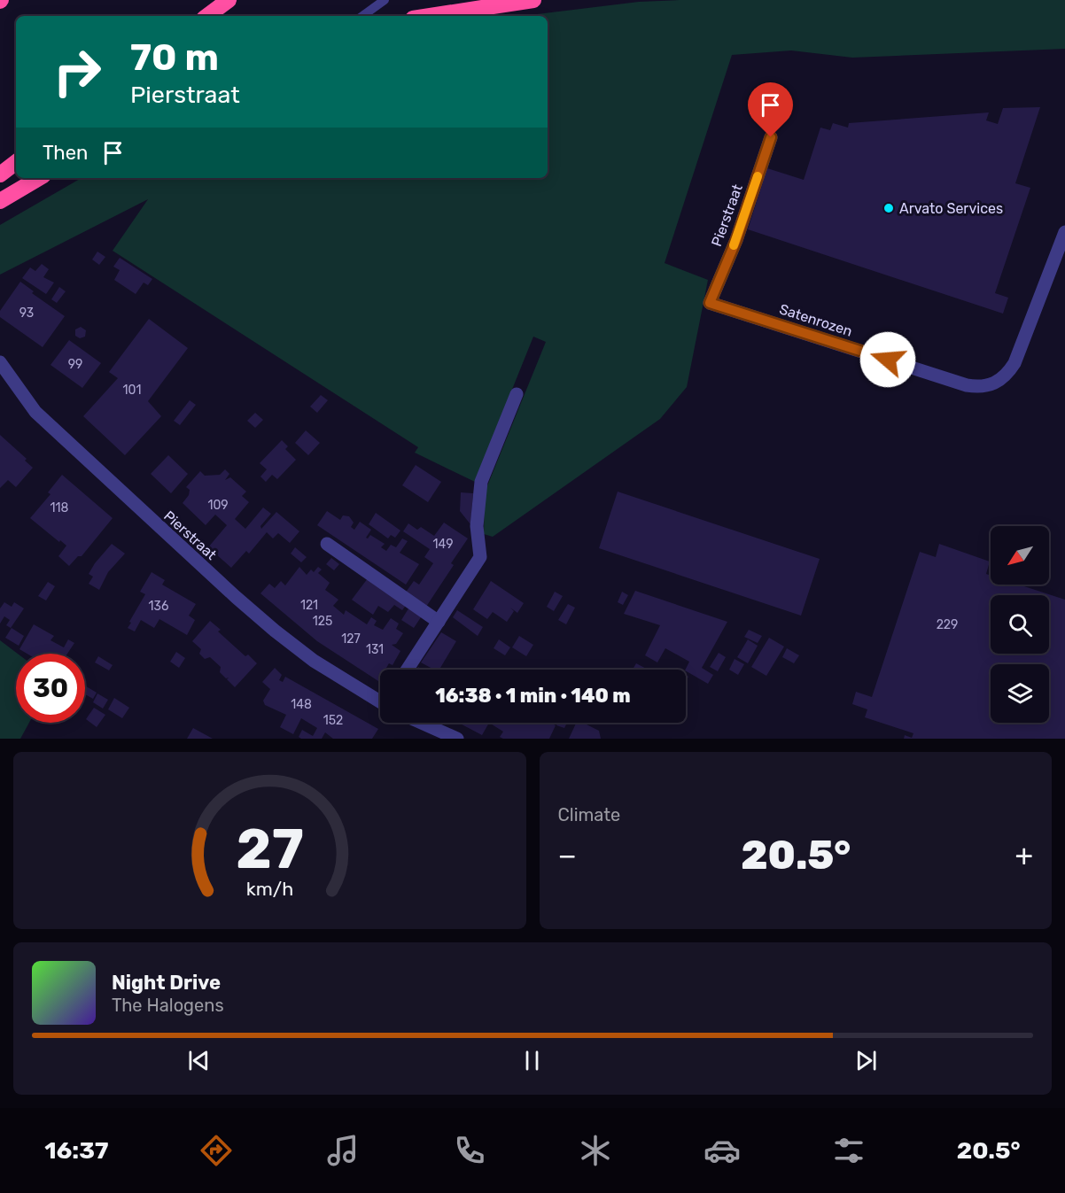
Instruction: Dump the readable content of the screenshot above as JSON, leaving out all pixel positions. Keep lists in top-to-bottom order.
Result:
{
  "streets": {
    "street": ["Pierstraat", "Satenrozen"]
  },
  "crossings": [
    ["Pierstraat", "Satenrozen"]
  ],
  "places": ["Arvato Services"],
  "house_numbers": [
    "93",
    "99",
    "101",
    "109",
    "118",
    "149",
    "121",
    "136",
    "125",
    "229",
    "127",
    "131",
    "148",
    "152"
  ],
  "north": "bottom left",
  "page": {
    "turn": ["70 m", "Pierstraat"],
    "then": "Then",
    "limit": "30",
    "trip": "16:38 · 1 min · 140 m",
    "tile": "Climate",
    "heat": ["−", "20.5°", "+"],
    "song": ["Night Drive", "The Halogens"],
    "tabs": ["16:37", "20.5°"],
    "gauge": ["27", "km/h"]
  }
}
